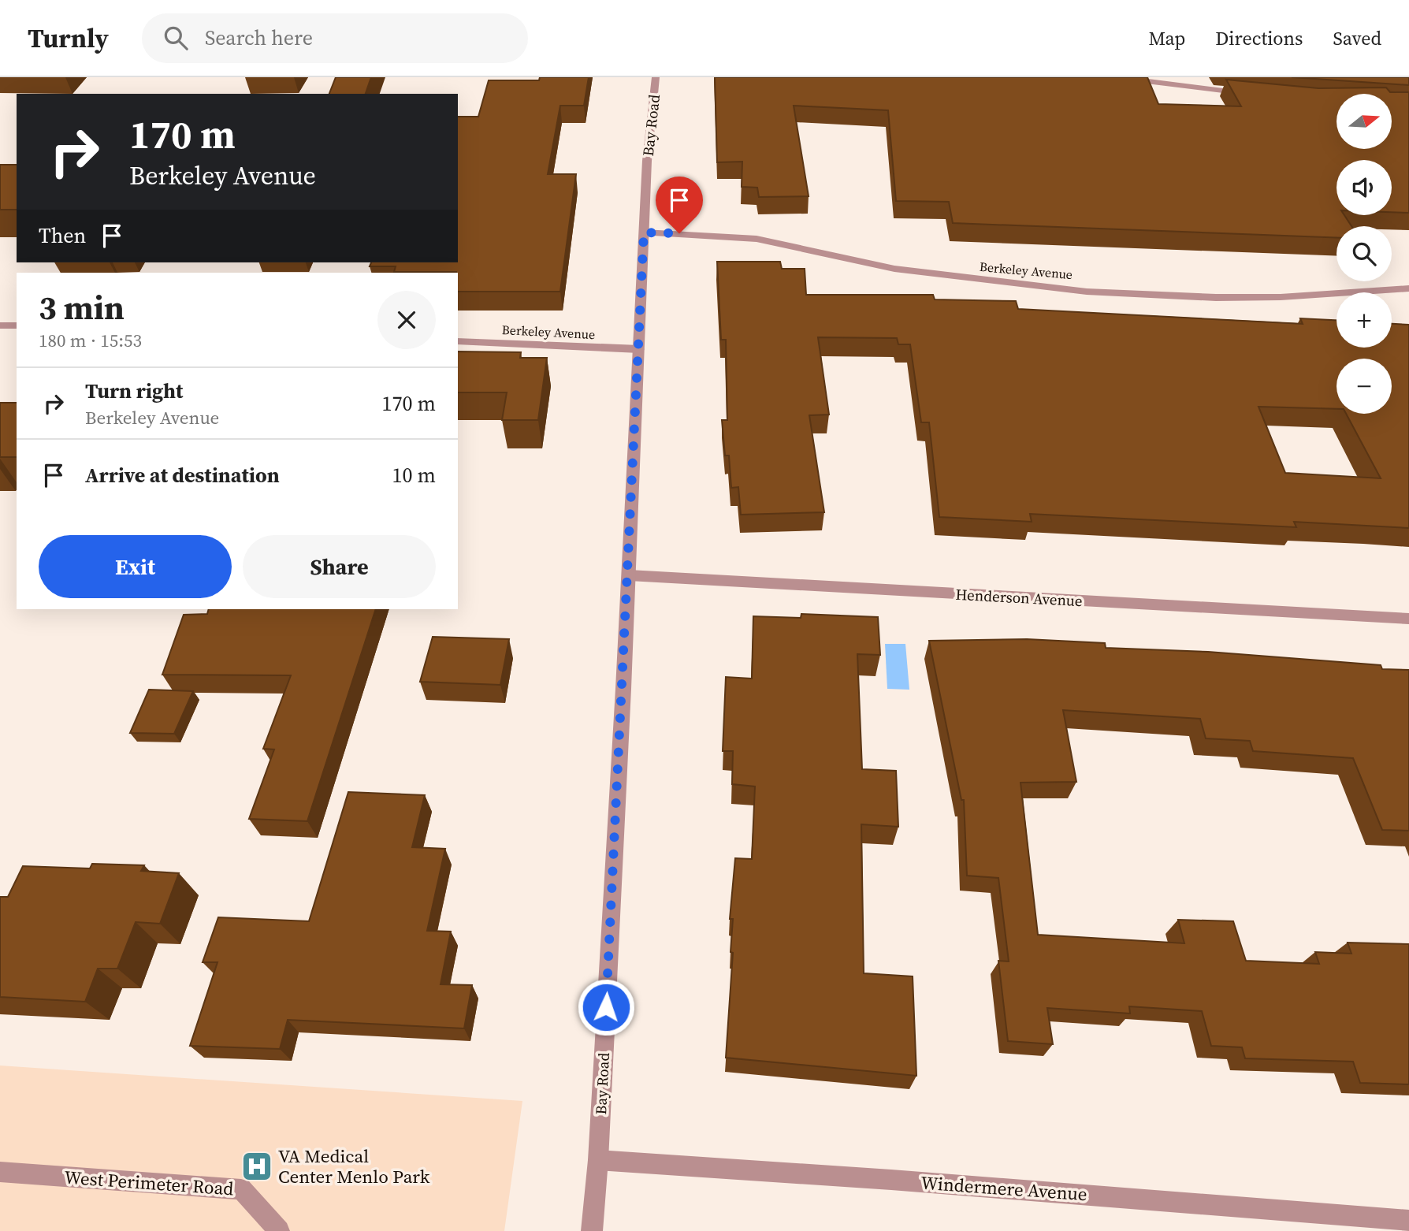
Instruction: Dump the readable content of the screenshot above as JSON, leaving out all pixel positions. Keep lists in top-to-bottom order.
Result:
{
  "streets": {
    "street": [
      "Bay Road",
      "Berkeley Avenue",
      "Henderson Avenue",
      "West Perimeter Road",
      "Windermere Avenue"
    ]
  },
  "crossings": [
    ["Bay Road", "Berkeley Avenue"],
    ["Bay Road", "Henderson Avenue"],
    ["Bay Road", "Windermere Avenue"]
  ],
  "places": {
    "hospital": ["VA Medical Center Menlo Park"]
  },
  "north": "right",
  "page": {
    "header": "Turnly",
    "search": "Search here",
    "nav": ["Map", "Directions", "Saved"],
    "map_buttons": ["+", "−"],
    "turn": ["170 m", "Berkeley Avenue"],
    "then": "Then",
    "heading": ["3 min", "180 m · 15:53"],
    "list": [
      {
        "name": "Turn right",
        "note": "Berkeley Avenue",
        "value": "170 m"
      },
      {
        "name": "Arrive at destination",
        "value": "10 m"
      }
    ],
    "buttons": ["Exit", "Share"]
  }
}
